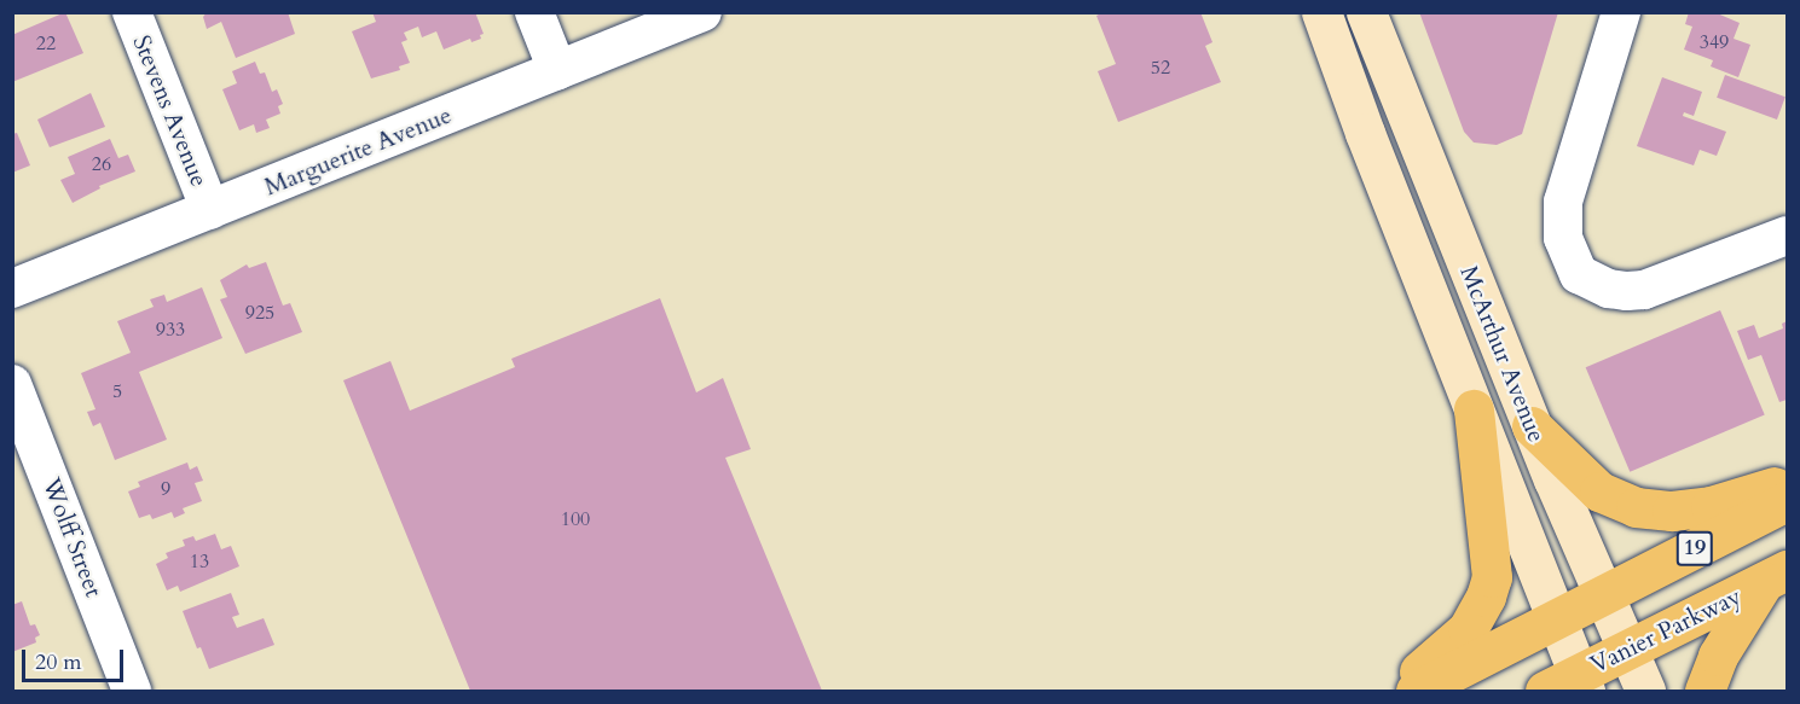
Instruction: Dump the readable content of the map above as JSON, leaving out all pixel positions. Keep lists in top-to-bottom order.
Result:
{
  "streets": {
    "main road": ["McArthur Avenue", "19", "Vanier Parkway"],
    "street": ["Stevens Avenue", "Marguerite Avenue", "Wolff Street"]
  },
  "crossings": [
    ["Stevens Avenue", "Marguerite Avenue"],
    ["McArthur Avenue", "19"],
    ["McArthur Avenue", "Vanier Parkway"]
  ],
  "house_numbers": [
    "349",
    "22",
    "52",
    "26",
    "925",
    "933",
    "5",
    "9",
    "100",
    "13"
  ],
  "scale_bar": "20 m"
}
